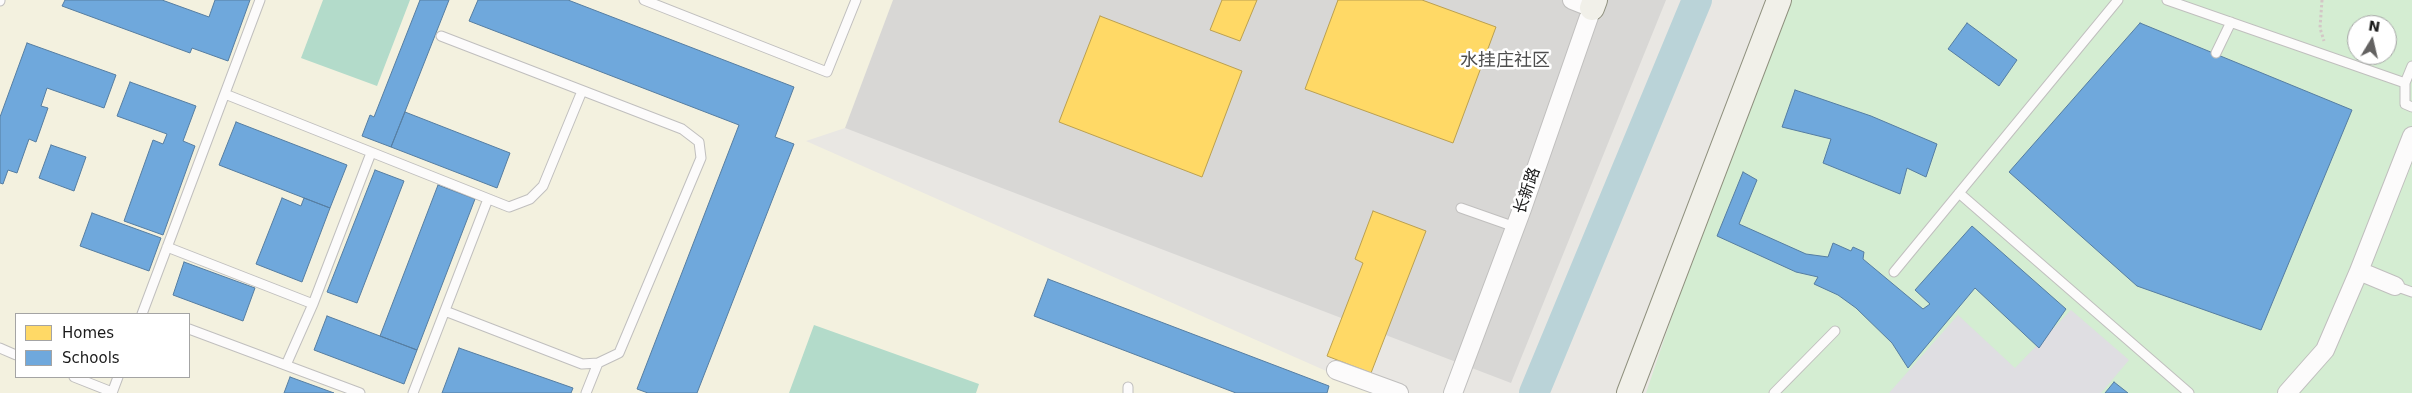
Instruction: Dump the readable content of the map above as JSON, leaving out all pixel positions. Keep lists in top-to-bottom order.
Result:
{
  "streets": {
    "street": ["长新路"]
  },
  "districts": ["水挂庄社区"],
  "legend": ["Homes", "Schools"],
  "north": "top"
}
